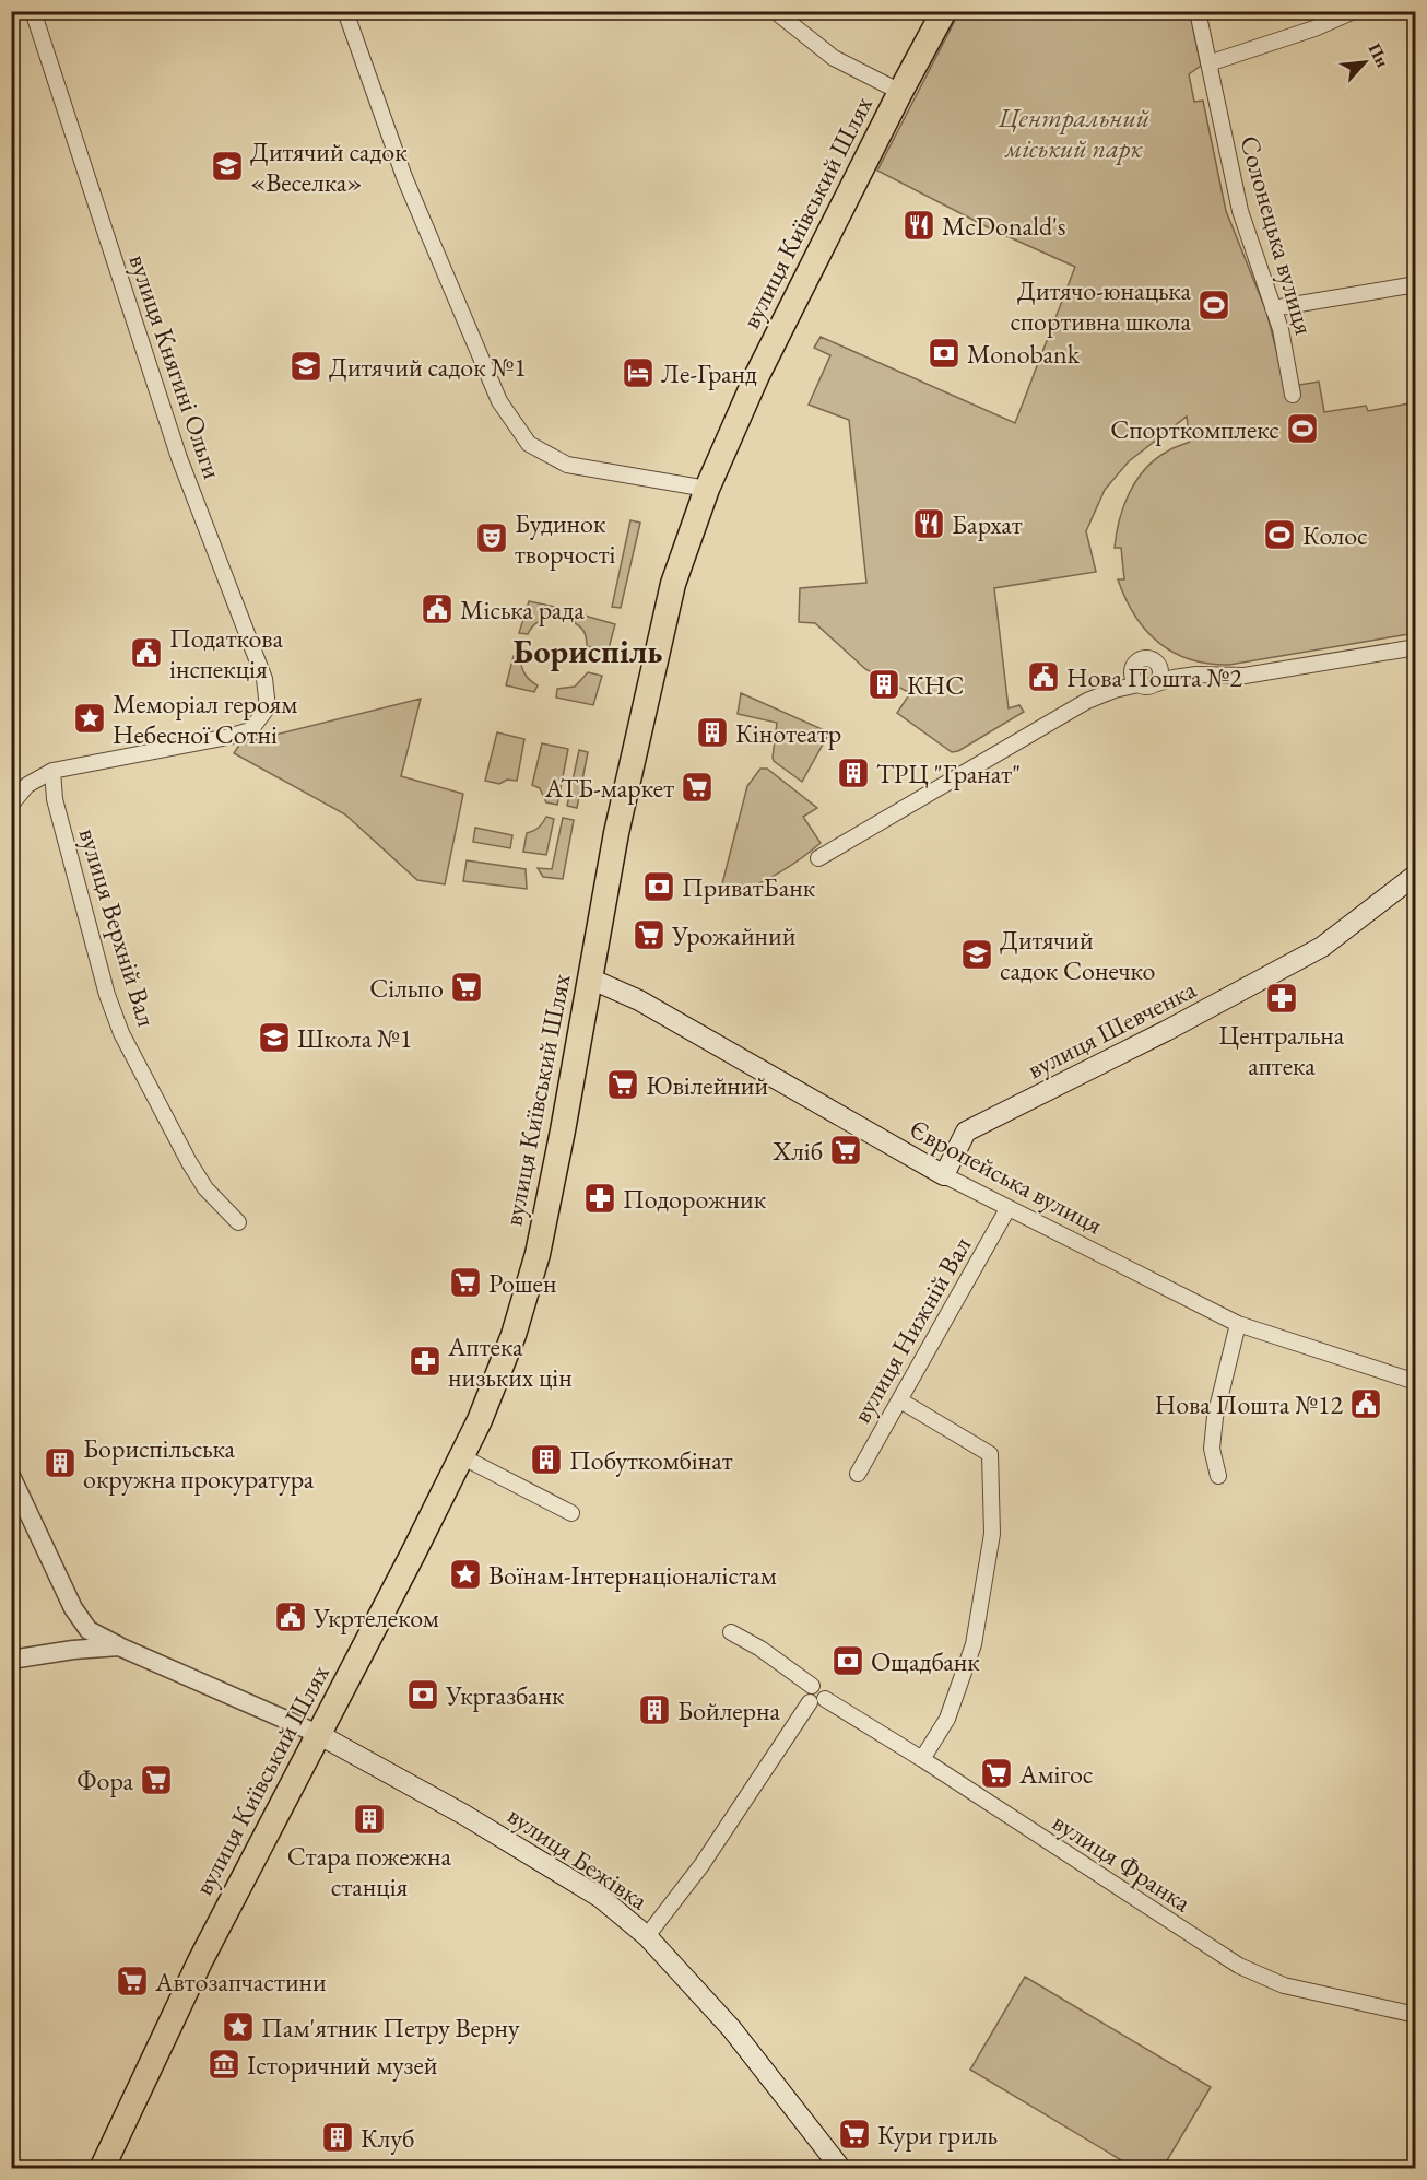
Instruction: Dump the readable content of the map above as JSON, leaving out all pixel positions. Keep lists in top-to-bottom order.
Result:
{
  "streets": {
    "highway": ["вулиця Київський Шлях"],
    "main road": ["вулиця Шевченка", "Європейська вулиця", "вулиця Бежівка"],
    "street": [
      "Солонецька вулиця",
      "вулиця Княгині Ольги",
      "вулиця Верхній Вал",
      "вулиця Нижній Вал",
      "вулиця Франка"
    ]
  },
  "crossings": [
    ["вулиця Київський Шлях", "Європейська вулиця"],
    ["вулиця Київський Шлях", "вулиця Бежівка"],
    ["вулиця Княгині Ольги", "вулиця Верхній Вал"],
    ["вулиця Шевченка", "Європейська вулиця"],
    ["Європейська вулиця", "вулиця Нижній Вал"]
  ],
  "districts": ["Бориспіль"],
  "parks": ["Центральний міський парк"],
  "places": {
    "school or university": [
      "Дитячий садок «Веселка»",
      "Дитячий садок №1",
      "Дитячий садок Сонечко",
      "Школа №1"
    ],
    "restaurant": ["McDonald's", "Бархат"],
    "sports": ["Дитячо-юнацька спортивна школа", "Спорткомплекс", "Колос"],
    "bank": [
      "Monobank",
      "ПриватБанк",
      "Ощадбанк",
      "Укргазбанк"
    ],
    "hotel": ["Ле-Гранд"],
    "theatre": ["Будинок творчості"],
    "public building": [
      "Міська рада",
      "Податкова інспекція",
      "Нова Пошта №2",
      "Нова Пошта №12",
      "Укртелеком"
    ],
    "building": [
      "КНС",
      "Кінотеатр",
      "ТРЦ \"Гранат\"",
      "Побуткомбінат",
      "Бориспільська окружна прокуратура",
      "Бойлерна",
      "Стара пожежна станція",
      "Клуб"
    ],
    "place": ["Меморіал героям Небесної Сотні", "Воїнам-Інтернаціоналістам", "Пам'ятник Петру Верну"],
    "supermarket": [
      "АТБ-маркет",
      "Урожайний",
      "Сільпо",
      "Ювілейний",
      "Хліб",
      "Рошен",
      "Амігос",
      "Фора",
      "Автозапчастини",
      "Кури гриль"
    ],
    "pharmacy": ["Центральна аптека", "Подорожник", "Аптека низьких цін"],
    "museum": ["Історичний музей"]
  },
  "north": "top right"
}
